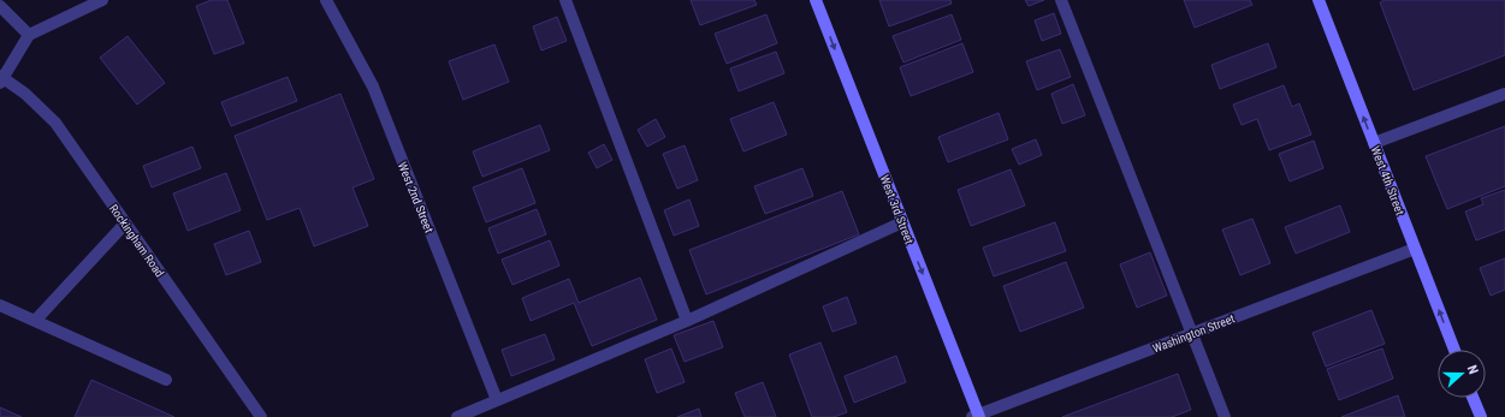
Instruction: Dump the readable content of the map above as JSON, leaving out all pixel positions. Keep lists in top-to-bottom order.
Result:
{
  "streets": {
    "main road": ["West 4th Street", "West 3rd Street"],
    "street": ["West 2nd Street", "Rockingham Road", "Washington Street"]
  },
  "crossings": [
    ["West 4th Street", "Washington Street"],
    ["West 3rd Street", "Washington Street"]
  ],
  "one_way": ["West 4th Street", "West 3rd Street"],
  "north": "right"
}
